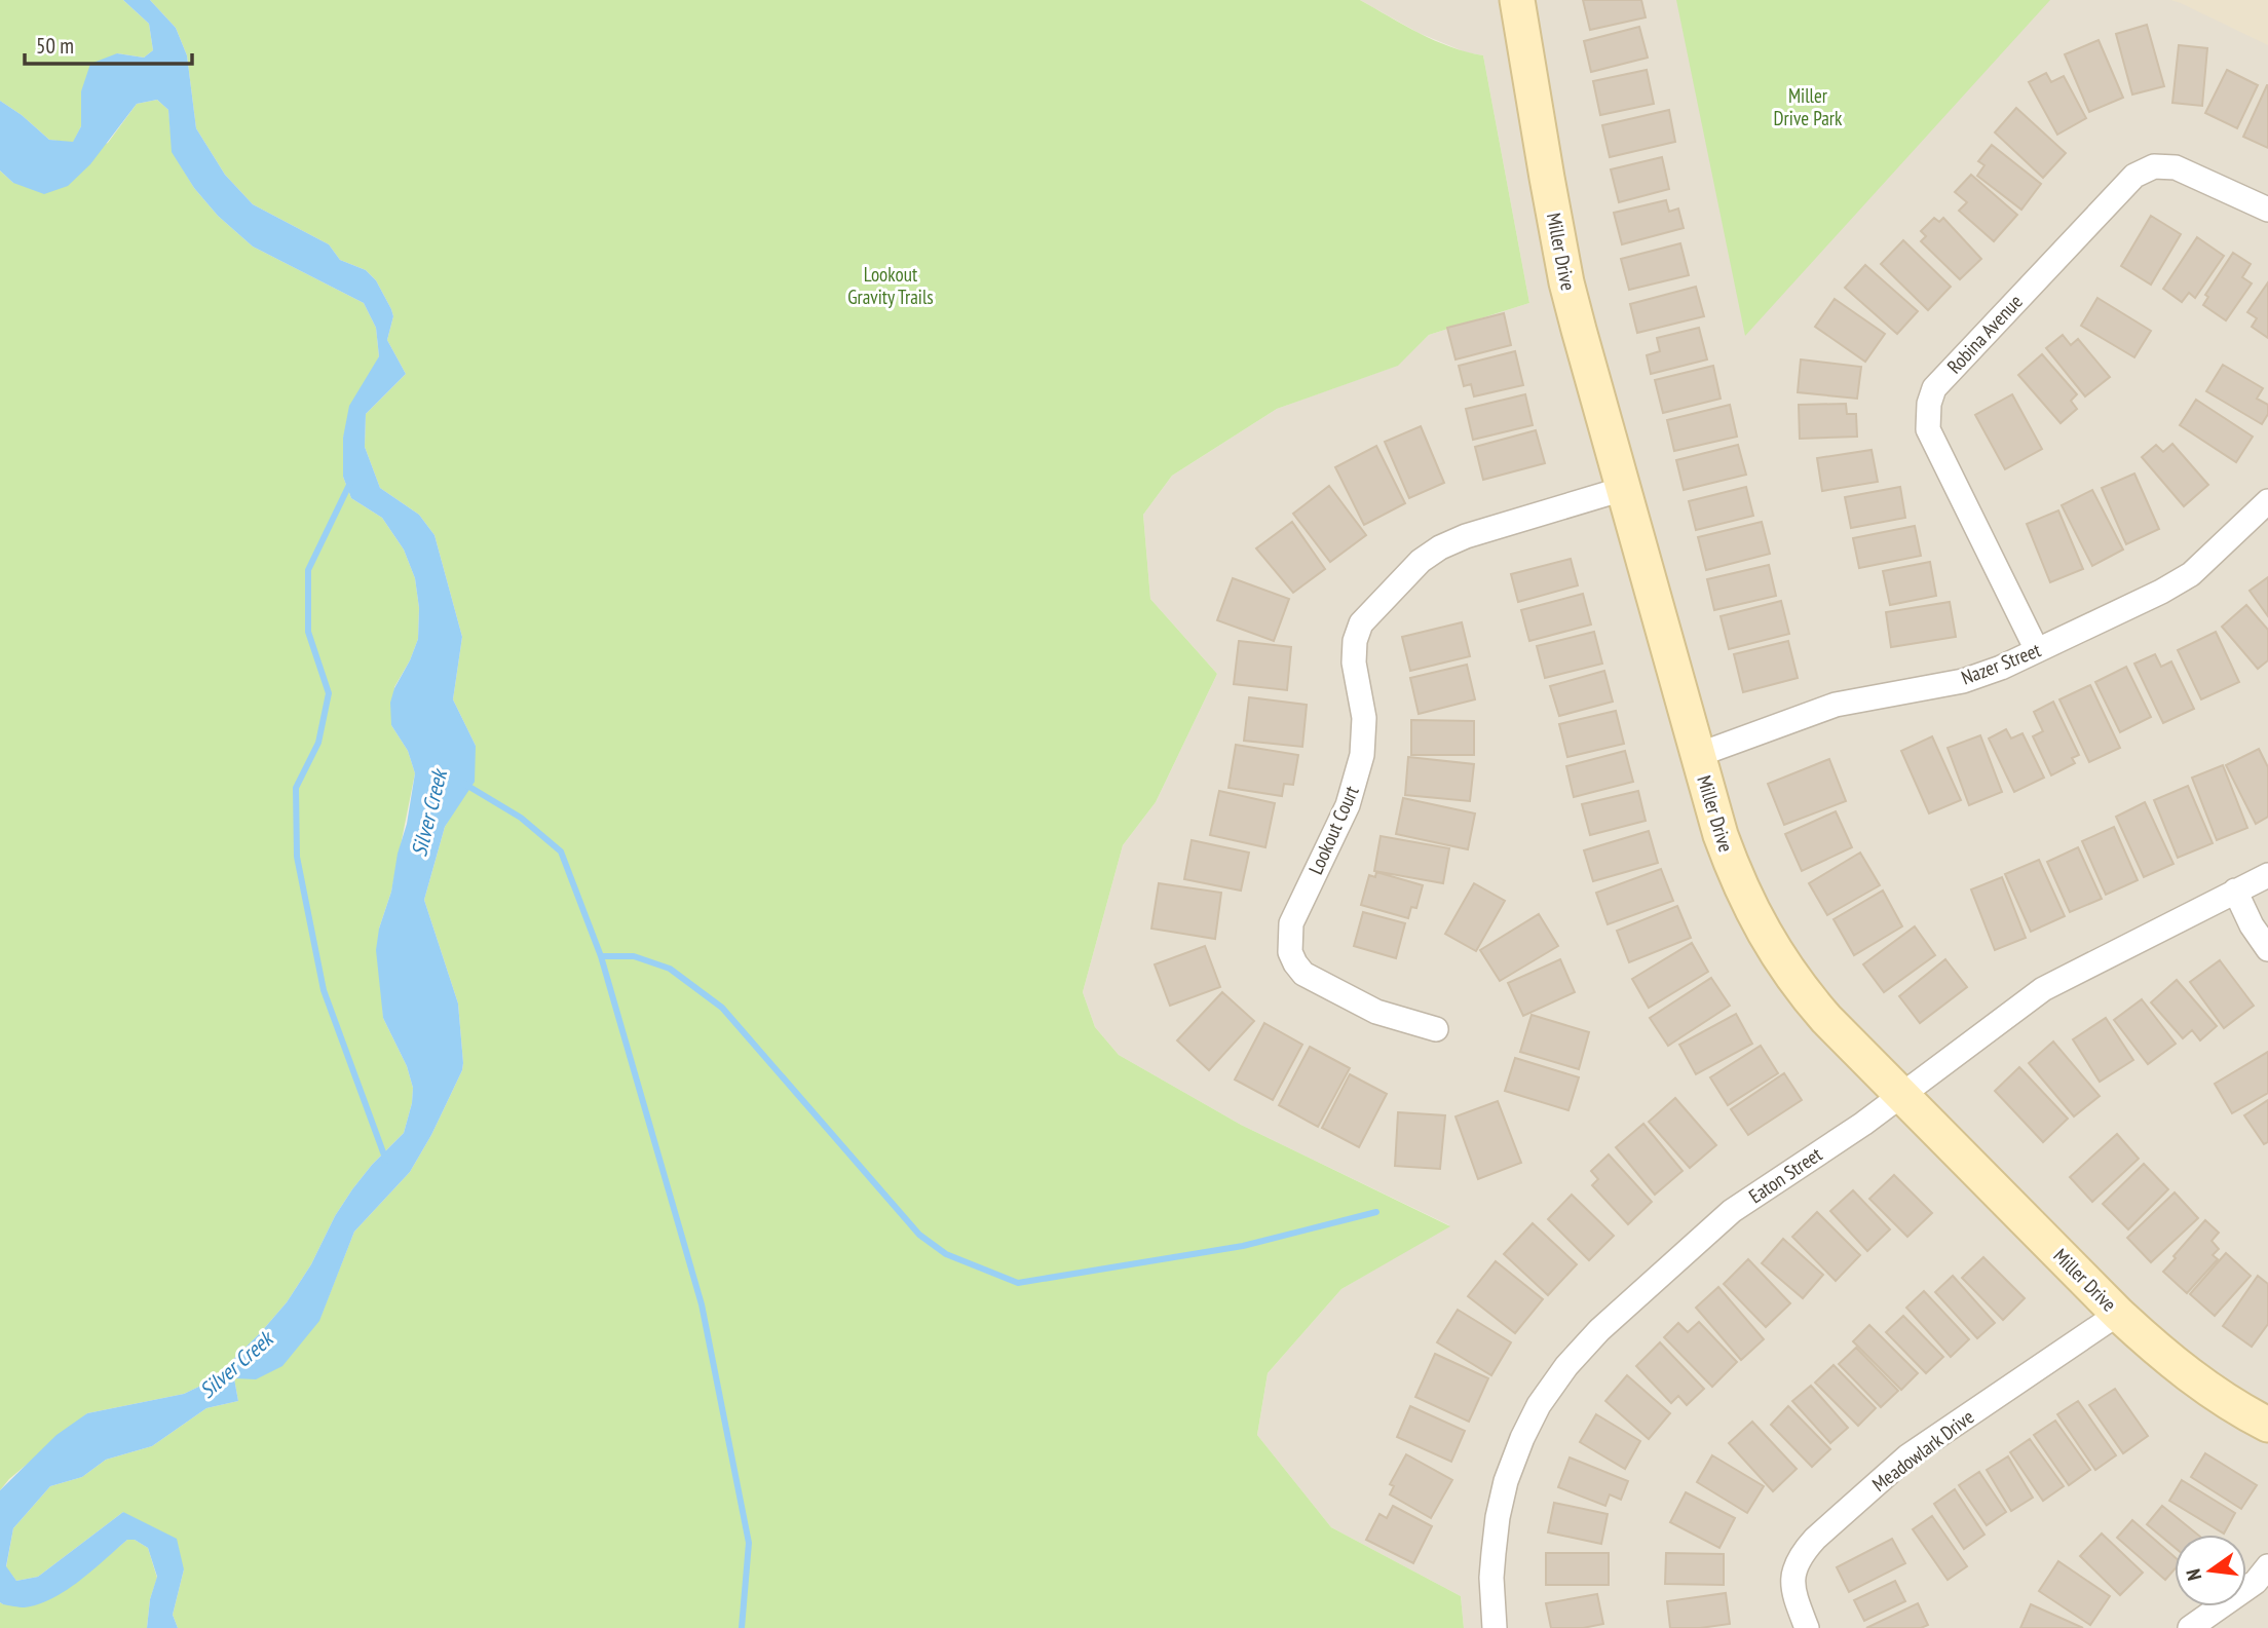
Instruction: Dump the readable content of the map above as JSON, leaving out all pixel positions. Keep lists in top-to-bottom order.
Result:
{
  "streets": {
    "street": [
      "Miller Drive",
      "Robina Avenue",
      "Nazer Street",
      "Lookout Court",
      "Eaton Street",
      "Meadowlark Drive"
    ]
  },
  "crossings": [
    ["Miller Drive", "Nazer Street"],
    ["Miller Drive", "Lookout Court"],
    ["Miller Drive", "Eaton Street"],
    ["Miller Drive", "Meadowlark Drive"],
    ["Robina Avenue", "Nazer Street"]
  ],
  "water": ["Silver Creek"],
  "parks": ["Miller Drive Park", "Lookout Gravity Trails"],
  "scale_bar": "50 m",
  "north": "left"
}
